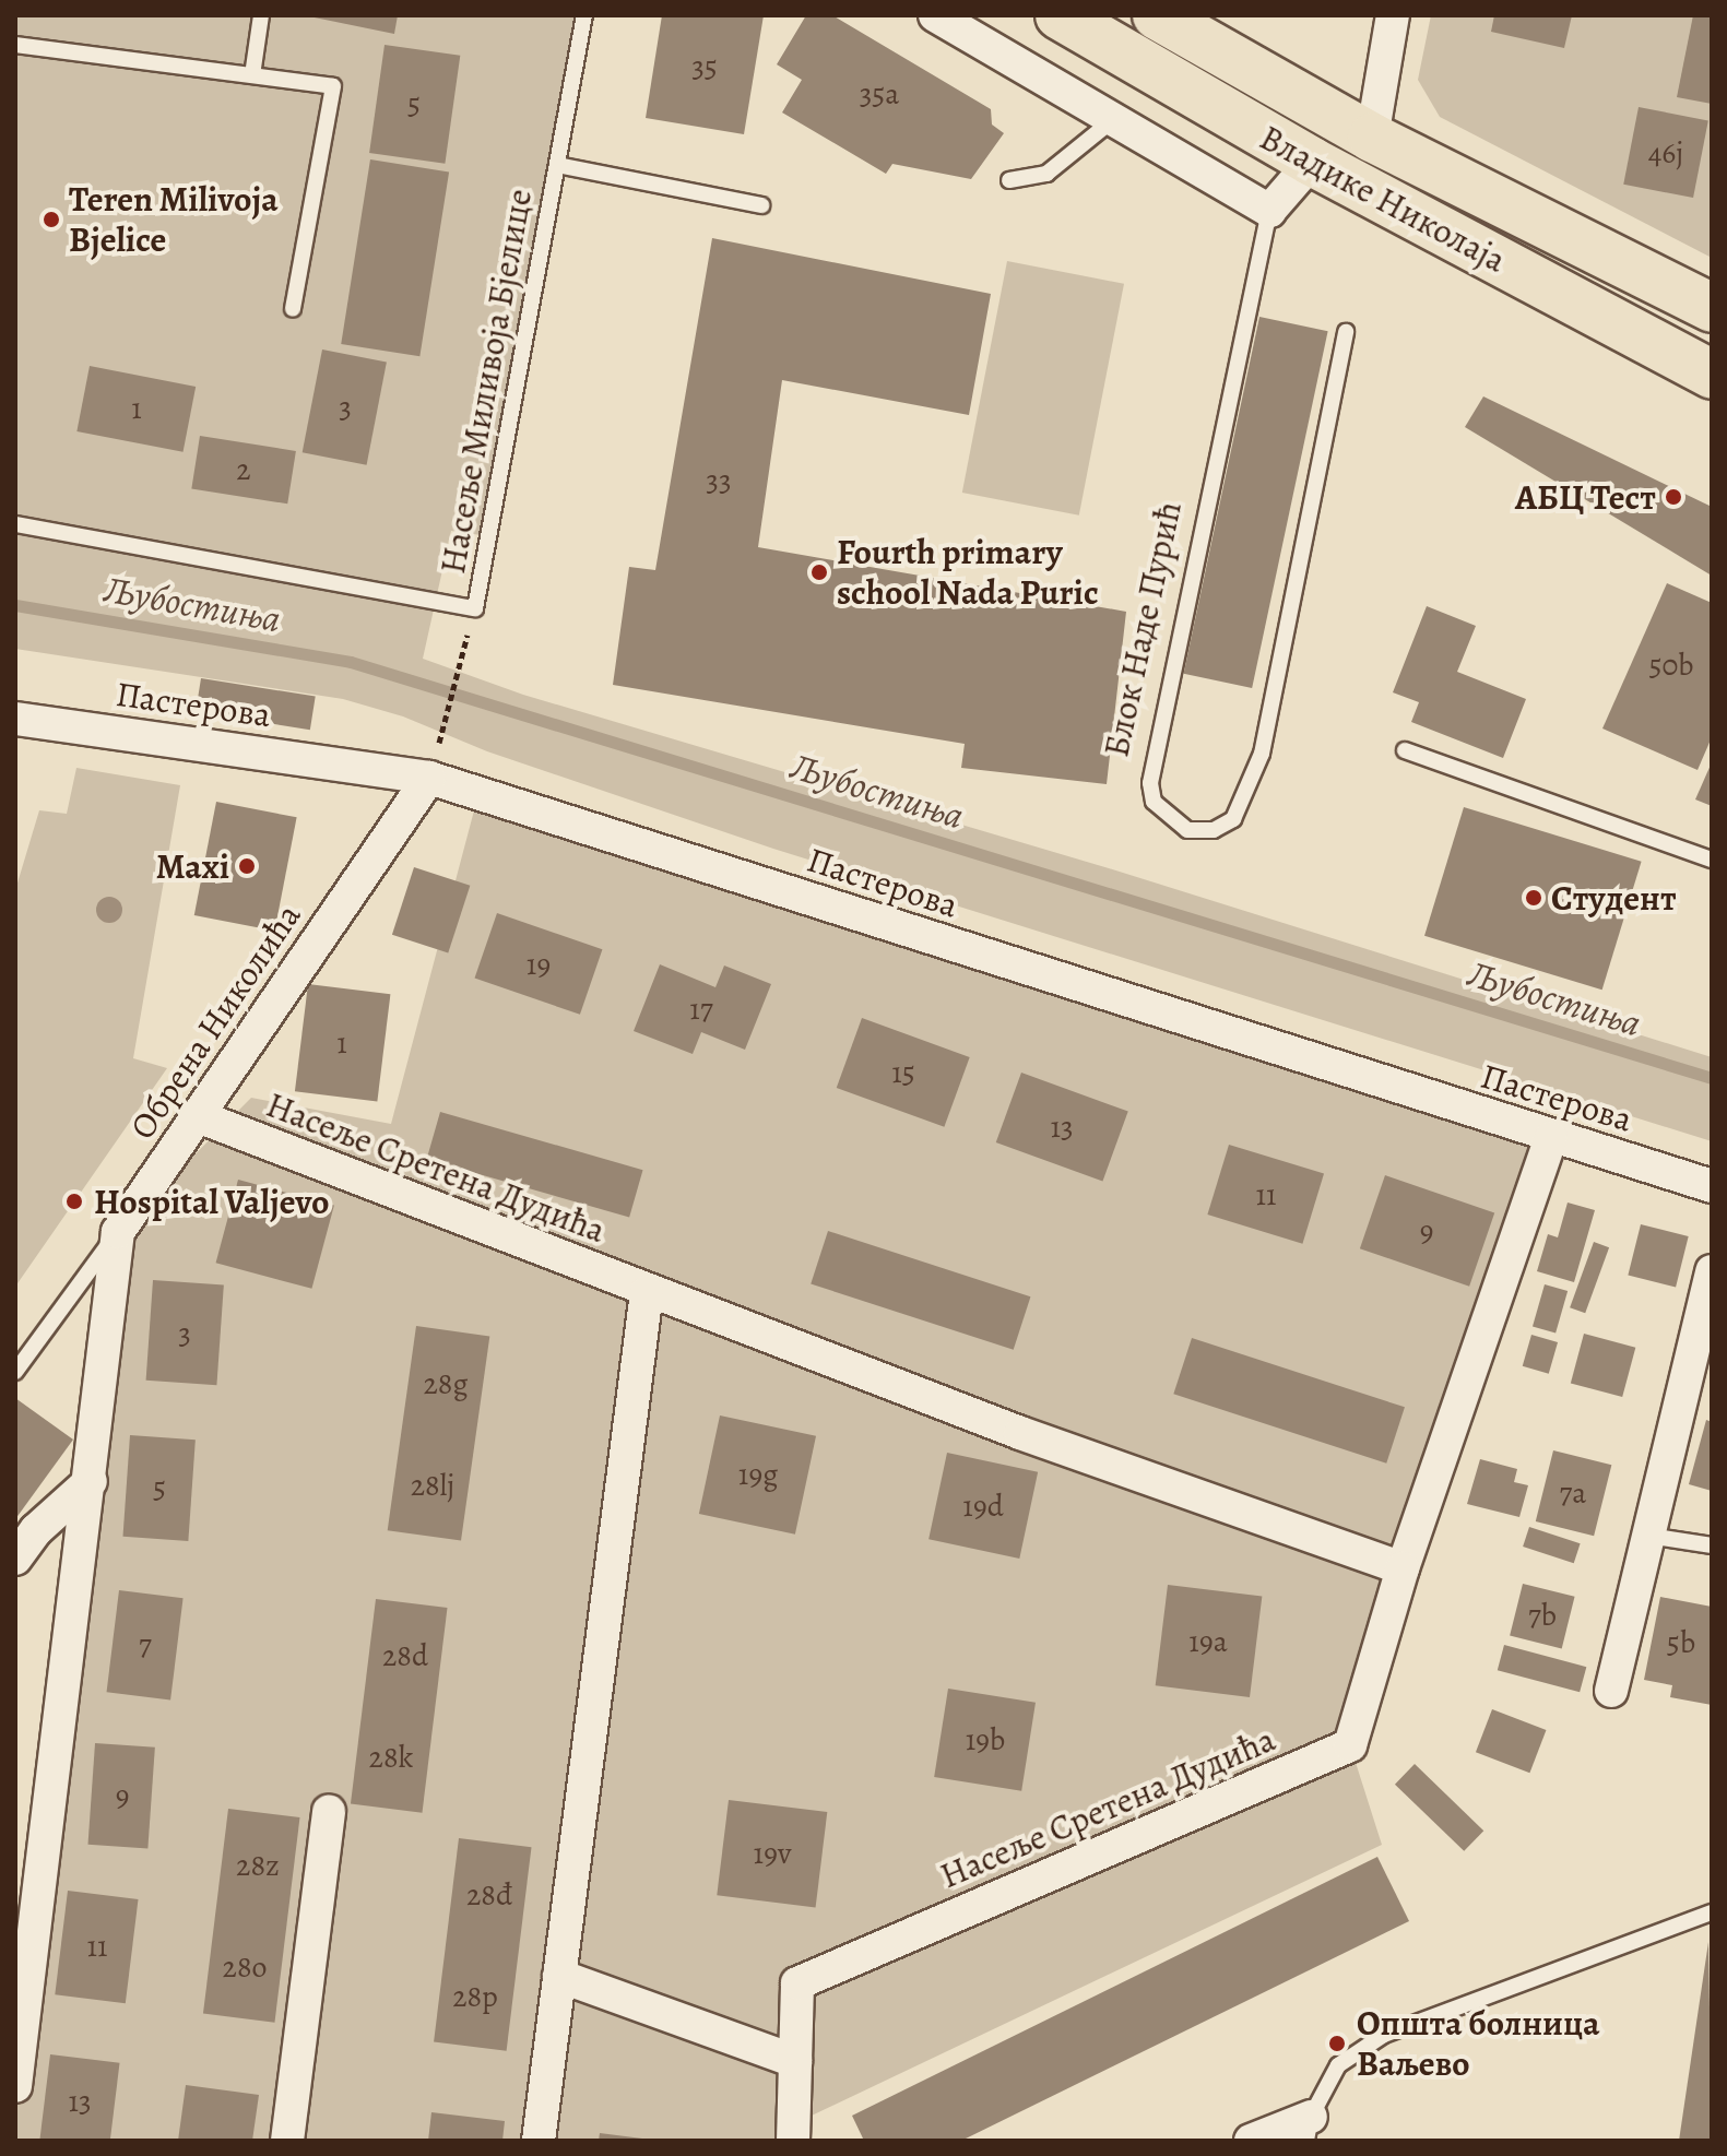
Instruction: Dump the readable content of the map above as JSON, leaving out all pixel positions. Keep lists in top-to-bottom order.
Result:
{
  "streets": {
    "main road": ["Владике Николаја"],
    "street": [
      "Блок Наде Пурић",
      "Пастерова",
      "Обрена Николића",
      "Насеље Сретена Дудића"
    ],
    "lane": ["Насеље Миливоја Бјелице"]
  },
  "crossings": [
    ["Владике Николаја", "Блок Наде Пурић"],
    ["Пастерова", "Обрена Николића"],
    ["Пастерова", "Насеље Сретена Дудића"],
    ["Обрена Николића", "Насеље Сретена Дудића"]
  ],
  "water": ["Љубостиња"],
  "places": [
    "Teren Milivoja Bjelice",
    "АБЦ Тест",
    "Fourth primary school Nada Puric",
    "Maxi",
    "Студент",
    "Hospital Valjevo",
    "Општа болница Ваљево"
  ],
  "house_numbers": [
    "35",
    "35a",
    "5",
    "46j",
    "3",
    "1",
    "2",
    "33",
    "50b",
    "19",
    "17",
    "1",
    "15",
    "13",
    "11",
    "9",
    "3",
    "28g",
    "19g",
    "28lj",
    "5",
    "7a",
    "19d",
    "7b",
    "19a",
    "5b",
    "7",
    "28d",
    "19b",
    "28k",
    "9",
    "19v",
    "28z",
    "28đ",
    "11",
    "28o",
    "28p",
    "13"
  ]
}
